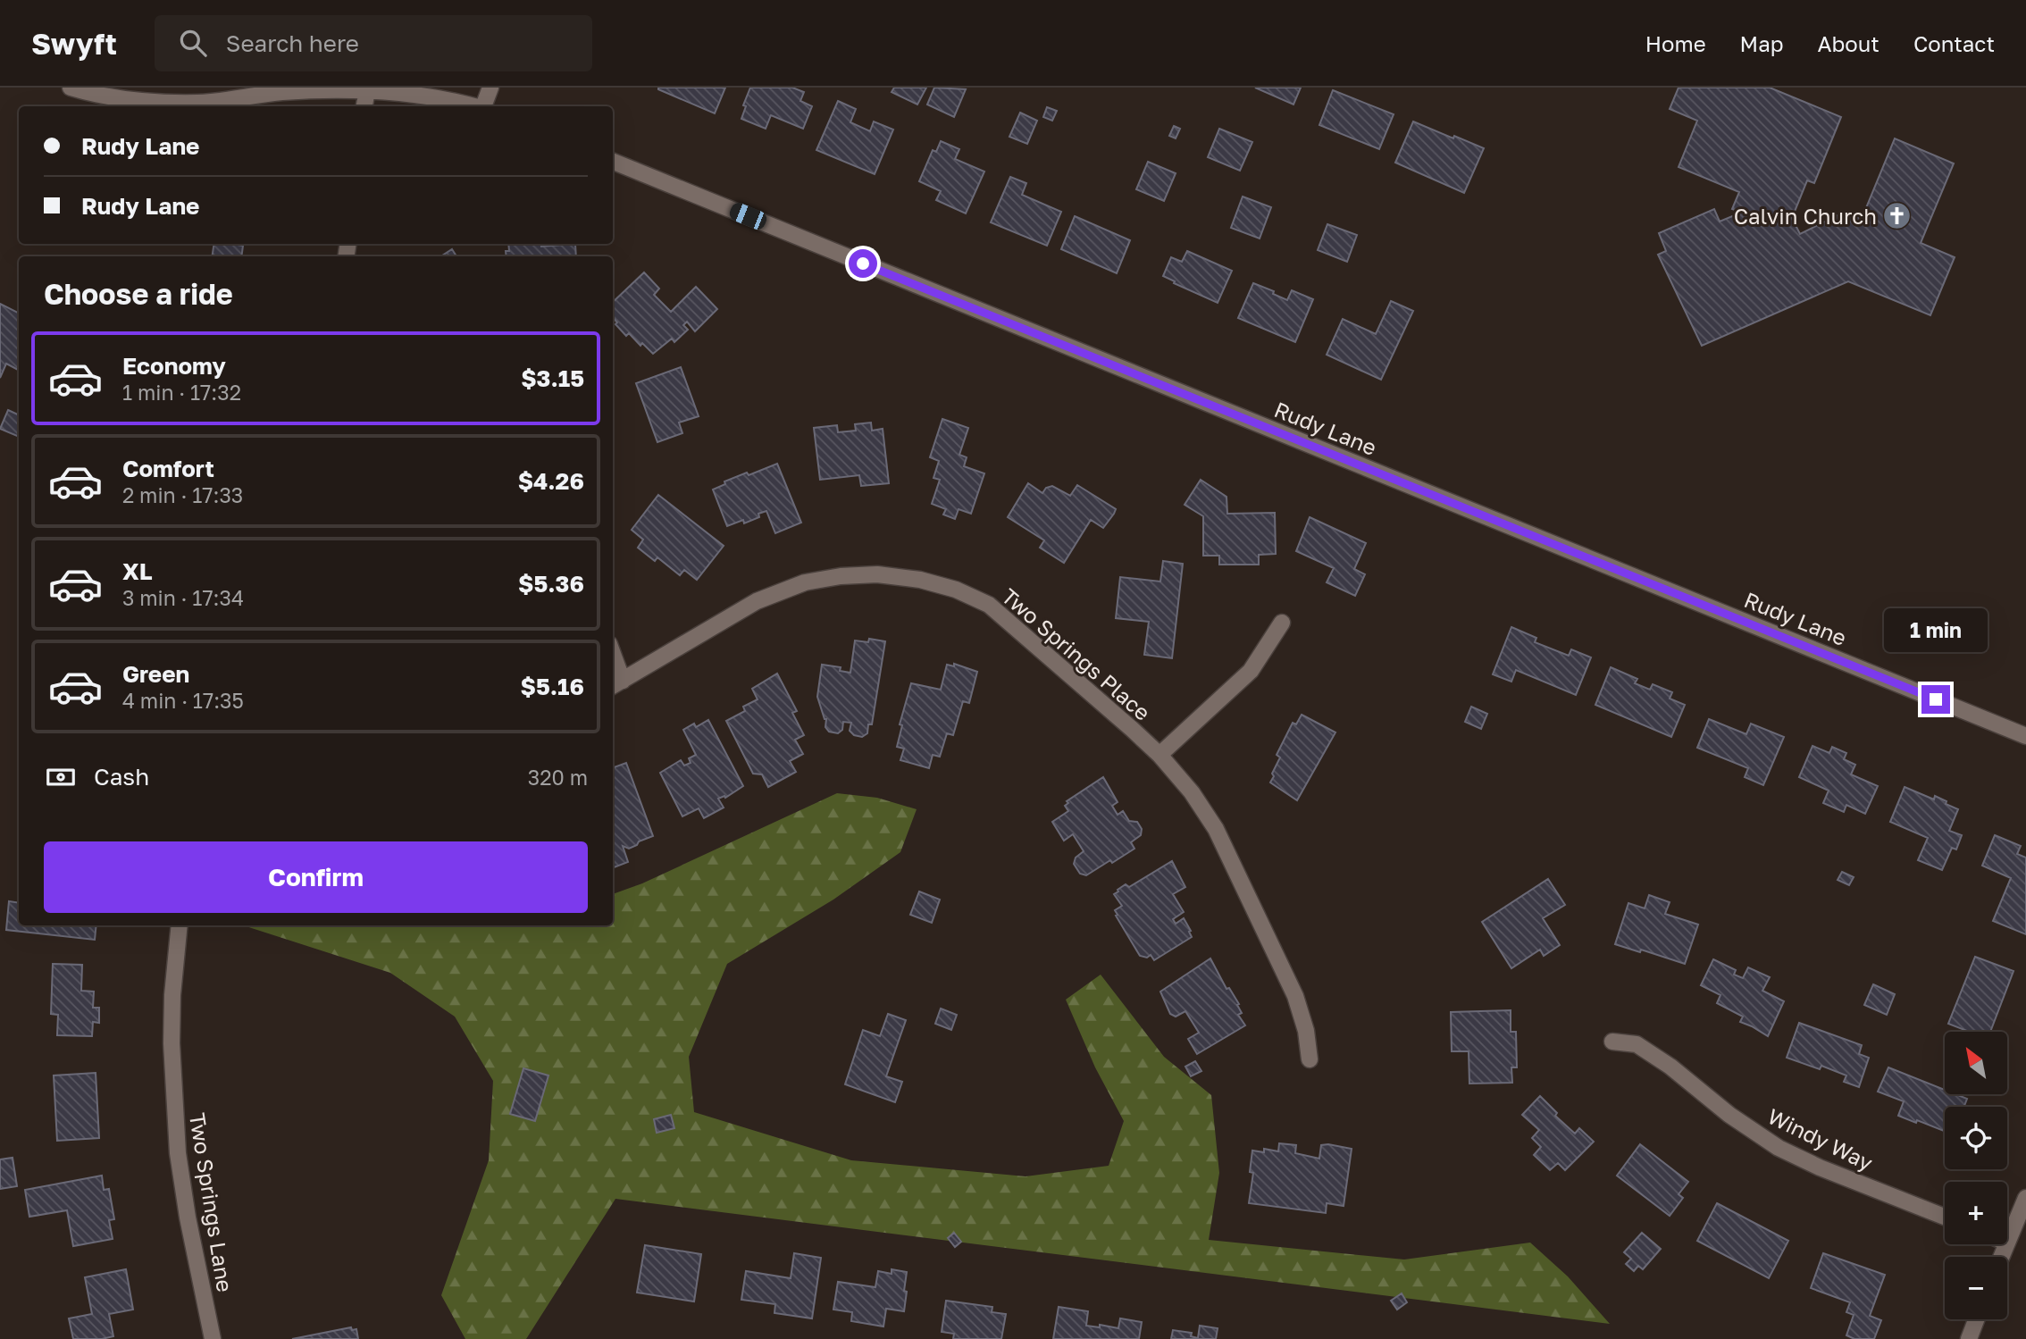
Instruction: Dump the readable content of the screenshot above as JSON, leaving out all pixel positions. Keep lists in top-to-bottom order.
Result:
{
  "streets": {
    "street": [
      "Rudy Lane",
      "Two Springs Place",
      "Windy Way",
      "Two Springs Lane"
    ]
  },
  "places": {
    "church": ["Calvin Church"]
  },
  "north": "top left",
  "page": {
    "header": "Swyft",
    "search": "Search here",
    "nav": [
      "Home",
      "Map",
      "About",
      "Contact"
    ],
    "banner": ["Rudy Lane", "Rudy Lane"],
    "heading": "Choose a ride",
    "list": [
      {
        "name": "Economy",
        "note": "1 min · 17:32",
        "value": "$3.15"
      },
      {
        "name": "Comfort",
        "note": "2 min · 17:33",
        "value": "$4.26"
      },
      {
        "name": "XL",
        "note": "3 min · 17:34",
        "value": "$5.36"
      },
      {
        "name": "Green",
        "note": "4 min · 17:35",
        "value": "$5.16"
      }
    ],
    "bubble": "1 min",
    "pay": ["Cash", "320 m"],
    "buttons": "Confirm",
    "map_buttons": ["+", "−"]
  }
}
